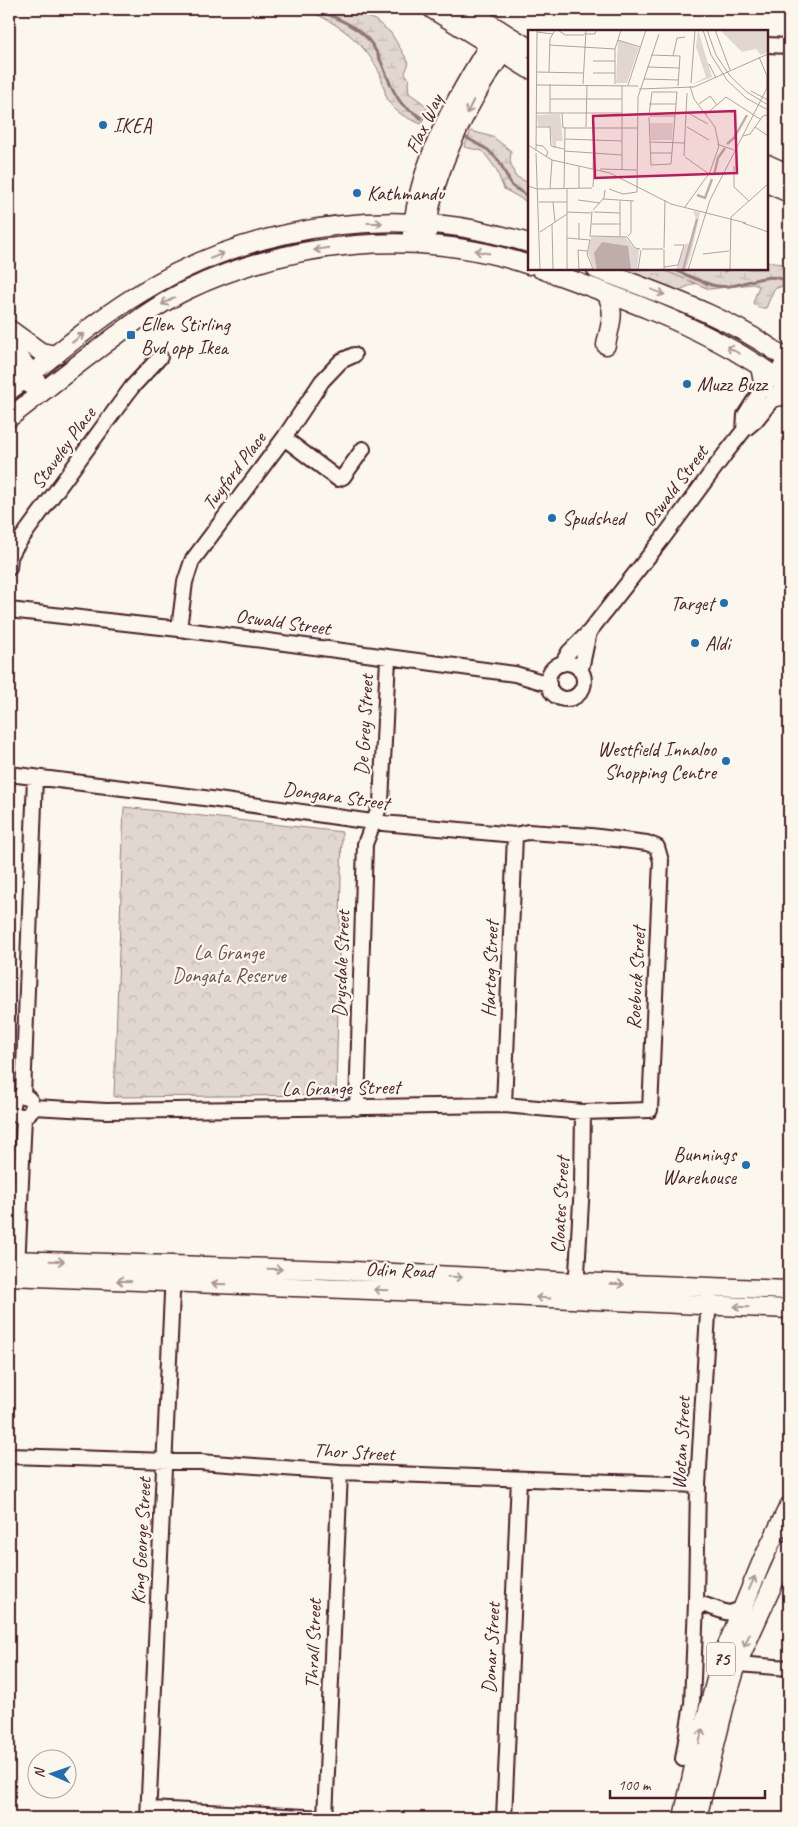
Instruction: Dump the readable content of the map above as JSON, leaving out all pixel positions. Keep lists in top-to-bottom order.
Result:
{
  "streets": {
    "main road": ["Flax Way", "Odin Road", "75"],
    "street": [
      "Staveley Place",
      "Twyford Place",
      "Oswald Street",
      "De Grey Street",
      "Dongara Street",
      "Drysdale Street",
      "Hartog Street",
      "Roebuck Street",
      "La Grange Street",
      "Cloates Street",
      "Wotan Street",
      "Thor Street",
      "King George Street",
      "Thrall Street",
      "Donar Street"
    ]
  },
  "crossings": [
    ["Twyford Place", "Oswald Street"],
    ["Oswald Street", "De Grey Street"],
    ["De Grey Street", "Dongara Street"],
    ["De Grey Street", "Drysdale Street"],
    ["Dongara Street", "Drysdale Street"],
    ["Dongara Street", "Hartog Street"],
    ["Dongara Street", "Roebuck Street"],
    ["Drysdale Street", "La Grange Street"],
    ["Hartog Street", "La Grange Street"],
    ["Roebuck Street", "La Grange Street"],
    ["La Grange Street", "Cloates Street"],
    ["Cloates Street", "Odin Road"],
    ["Odin Road", "Wotan Street"],
    ["Odin Road", "King George Street"],
    ["Wotan Street", "Thor Street"],
    ["Thor Street", "King George Street"],
    ["Thor Street", "Thrall Street"],
    ["Thor Street", "Donar Street"]
  ],
  "parks": ["La Grange Dongata Reserve"],
  "places": {
    "other": [
      "IKEA",
      "Kathmandu",
      "Muzz Buzz",
      "Spudshed",
      "Target",
      "Aldi",
      "Westfield Innaloo Shopping Centre",
      "Bunnings Warehouse"
    ],
    "transit": ["Ellen Stirling Bvd opp Ikea"]
  },
  "scale_bar": "100 m",
  "north": "left"
}
